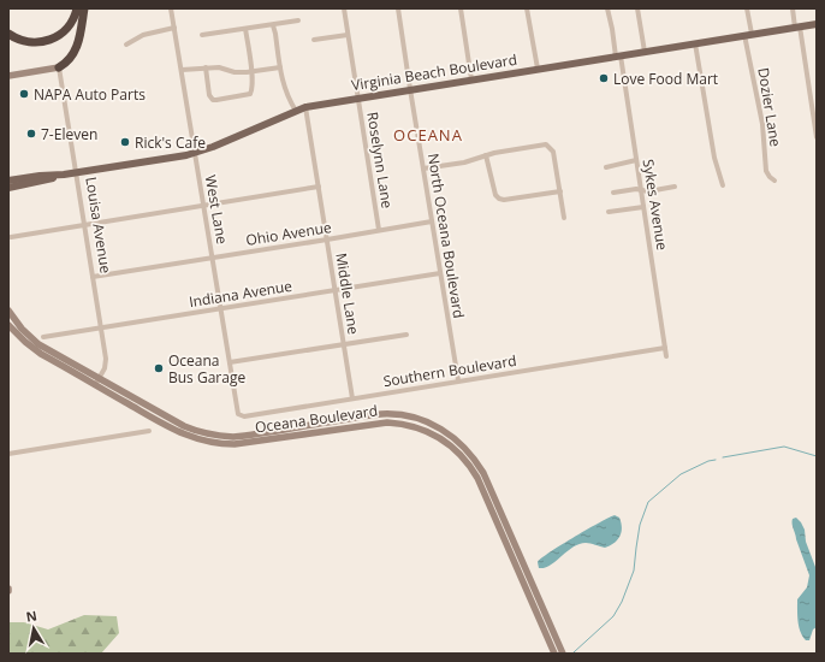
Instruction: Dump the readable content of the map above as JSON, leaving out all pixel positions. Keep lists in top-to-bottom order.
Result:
{
  "streets": {
    "main road": ["Virginia Beach Boulevard", "Oceana Boulevard"],
    "street": [
      "Dozier Lane",
      "Roselynn Lane",
      "Sykes Avenue",
      "West Lane",
      "Louisa Avenue",
      "Ohio Avenue",
      "North Oceana Boulevard",
      "Indiana Avenue",
      "Middle Lane",
      "Southern Boulevard"
    ]
  },
  "crossings": [
    ["Virginia Beach Boulevard", "Dozier Lane"],
    ["Virginia Beach Boulevard", "Roselynn Lane"],
    ["Virginia Beach Boulevard", "Sykes Avenue"],
    ["Virginia Beach Boulevard", "West Lane"],
    ["Virginia Beach Boulevard", "Louisa Avenue"],
    ["Virginia Beach Boulevard", "North Oceana Boulevard"],
    ["Virginia Beach Boulevard", "Middle Lane"],
    ["Roselynn Lane", "Ohio Avenue"],
    ["Sykes Avenue", "Southern Boulevard"],
    ["West Lane", "Ohio Avenue"],
    ["West Lane", "Indiana Avenue"],
    ["West Lane", "Southern Boulevard"],
    ["Louisa Avenue", "Ohio Avenue"],
    ["Louisa Avenue", "Indiana Avenue"],
    ["Louisa Avenue", "Oceana Boulevard"],
    ["Ohio Avenue", "North Oceana Boulevard"],
    ["Ohio Avenue", "Middle Lane"],
    ["North Oceana Boulevard", "Indiana Avenue"],
    ["North Oceana Boulevard", "Southern Boulevard"],
    ["Indiana Avenue", "Middle Lane"],
    ["Middle Lane", "Southern Boulevard"]
  ],
  "districts": ["OCEANA"],
  "places": [
    "Love Food Mart",
    "NAPA Auto Parts",
    "7-Eleven",
    "Rick's Cafe",
    "Oceana Bus Garage"
  ],
  "north": "top"
}
